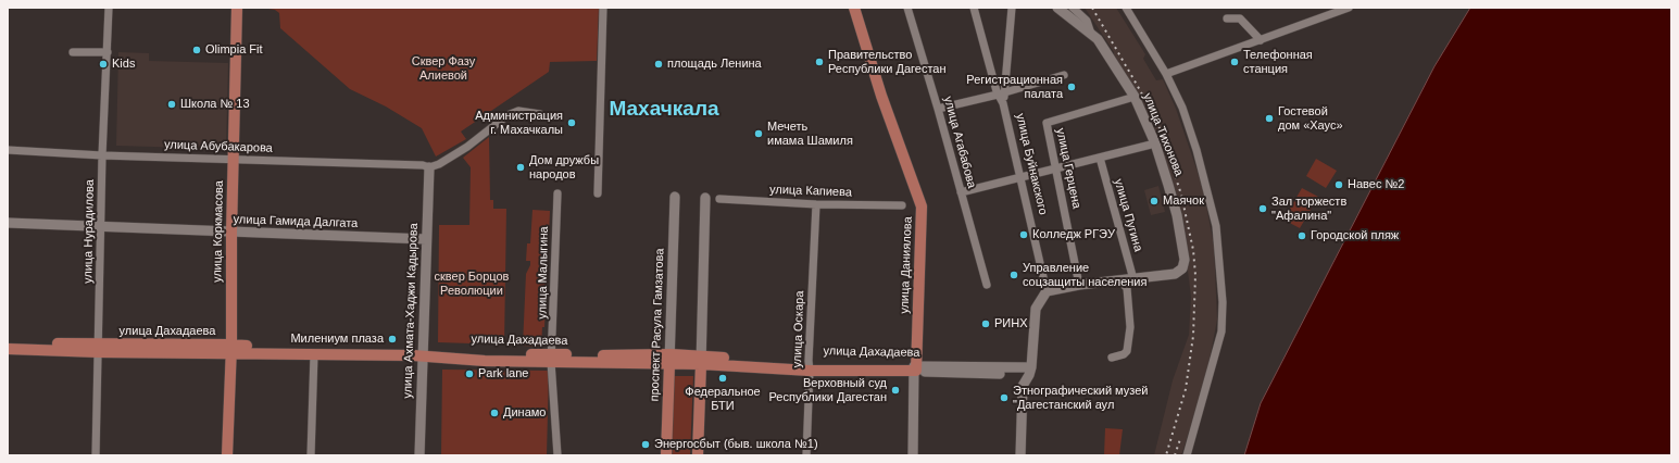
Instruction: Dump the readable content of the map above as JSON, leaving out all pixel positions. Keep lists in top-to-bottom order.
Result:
{
  "streets": {
    "main road": [
      "улица Коркмасова",
      "улица Даниялова",
      "проспект Расула Гамзатова",
      "улица Дахадаева"
    ],
    "street": [
      "улица Тихонова",
      "улица Агабабова",
      "улица Абубакарова",
      "улица Буйнакского",
      "улица Герцена",
      "улица Капиева",
      "улица Пугина",
      "улица Гамида Далгата",
      "улица Нурадилова",
      "улица Малыгина",
      "улица Ахмата-Хаджи Кадырова",
      "улица Оскара"
    ]
  },
  "crossings": [
    ["улица Тихонова", "улица Герцена"],
    ["улица Тихонова", "улица Пугина"],
    ["улица Абубакарова", "улица Нурадилова"],
    ["улица Абубакарова", "улица Коркмасова"],
    ["улица Абубакарова", "улица Ахмата-Хаджи Кадырова"],
    ["улица Капиева", "улица Оскара"],
    ["улица Гамида Далгата", "улица Нурадилова"],
    ["улица Гамида Далгата", "улица Коркмасова"],
    ["улица Гамида Далгата", "улица Ахмата-Хаджи Кадырова"],
    ["улица Нурадилова", "улица Дахадаева"],
    ["улица Коркмасова", "улица Дахадаева"],
    ["улица Даниялова", "улица Дахадаева"],
    ["улица Малыгина", "улица Дахадаева"],
    ["улица Ахмата-Хаджи Кадырова", "улица Дахадаева"],
    ["проспект Расула Гамзатова", "улица Дахадаева"],
    ["улица Оскара", "улица Дахадаева"]
  ],
  "districts": ["Махачкала"],
  "parks": ["Сквер Фазу Алиевой", "сквер Борцов Революции"],
  "places": [
    "Olimpia Fit",
    "Правительство Республики Дагестан",
    "Телефонная станция",
    "Kids",
    "площадь Ленина",
    "Регистрационная палата",
    "Школа № 13",
    "Гостевой дом «Хаус»",
    "Администрация г. Махачкалы",
    "Мечеть имама Шамиля",
    "Дом дружбы народов",
    "Навес №2",
    "Маячок",
    "Зал торжеств \"Афалина\"",
    "Колледж РГЭУ",
    "Городской пляж",
    "Управление соцзащиты населения",
    "РИНХ",
    "Милениум плаза",
    "Park lane",
    "Федеральное БТИ",
    "Верховный суд Республики Дагестан",
    "Этнографический музей \"Дагестанский аул",
    "Динамо",
    "Энергосбыт (быв. школа №1)"
  ]
}
